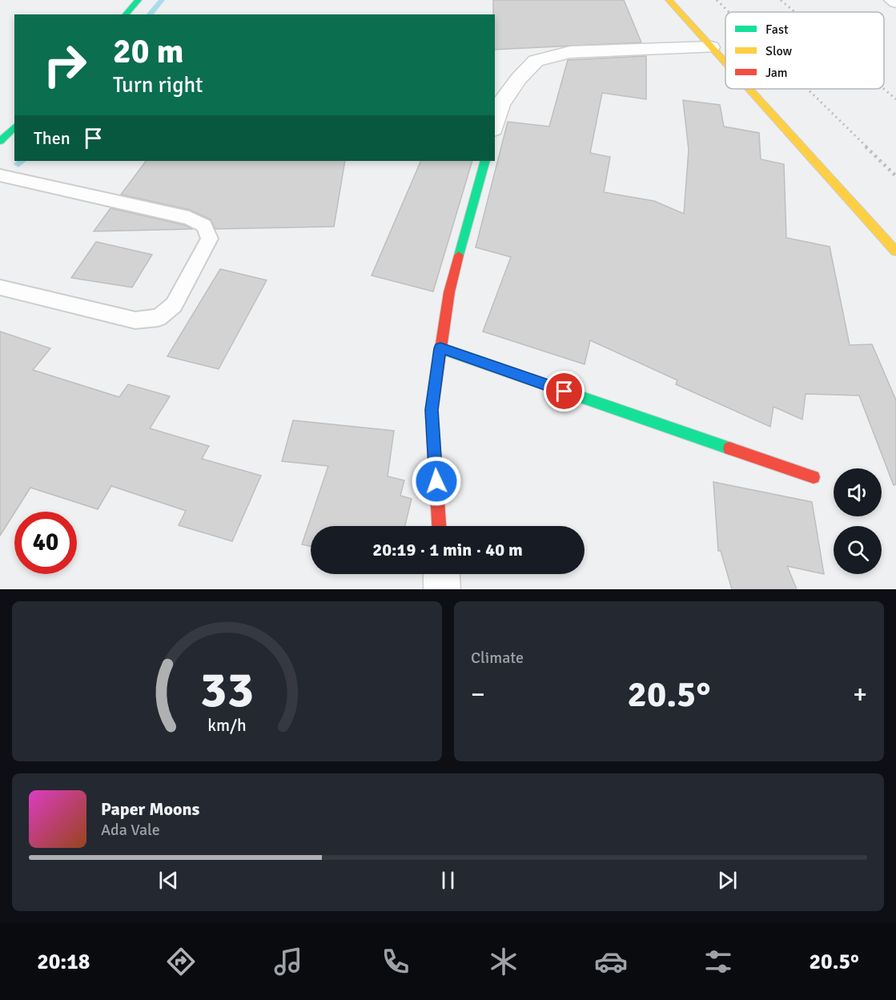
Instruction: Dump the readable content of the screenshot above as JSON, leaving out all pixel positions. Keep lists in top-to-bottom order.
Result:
{
  "legend": ["Fast", "Slow", "Jam"],
  "page": {
    "turn": ["20 m", "Turn right"],
    "then": "Then",
    "limit": "40",
    "trip": "20:19 · 1 min · 40 m",
    "tile": "Climate",
    "heat": ["−", "20.5°", "+"],
    "song": ["Paper Moons", "Ada Vale"],
    "tabs": ["20:18", "20.5°"],
    "gauge": ["33", "km/h"]
  }
}
